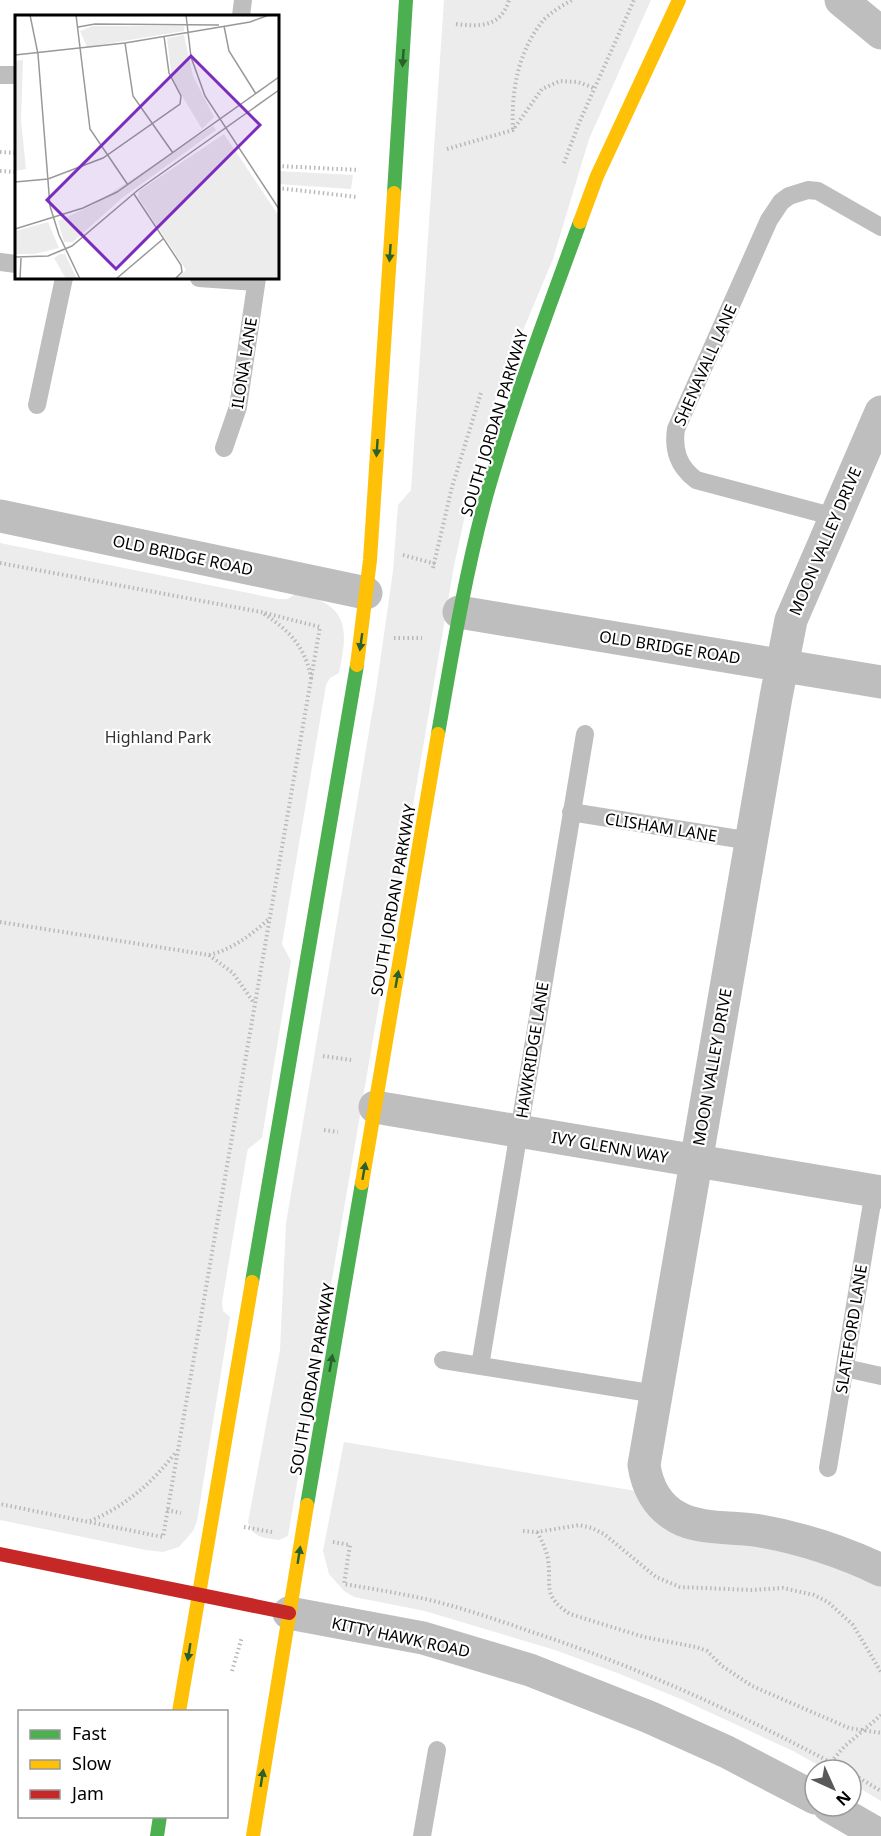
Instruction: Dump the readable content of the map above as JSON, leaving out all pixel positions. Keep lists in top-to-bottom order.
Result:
{
  "streets": {
    "street": [
      "SOUTH JORDAN PARKWAY",
      "MOON VALLEY DRIVE",
      "OLD BRIDGE ROAD",
      "IVY GLENN WAY",
      "KITTY HAWK ROAD"
    ],
    "lane": [
      "ILONA LANE",
      "SHENAVALL LANE",
      "CLISHAM LANE",
      "HAWKRIDGE LANE",
      "SLATEFORD LANE"
    ]
  },
  "crossings": [
    ["SHENAVALL LANE", "MOON VALLEY DRIVE"],
    ["SOUTH JORDAN PARKWAY", "OLD BRIDGE ROAD"],
    ["SOUTH JORDAN PARKWAY", "IVY GLENN WAY"],
    ["SOUTH JORDAN PARKWAY", "KITTY HAWK ROAD"],
    ["MOON VALLEY DRIVE", "OLD BRIDGE ROAD"],
    ["MOON VALLEY DRIVE", "CLISHAM LANE"],
    ["MOON VALLEY DRIVE", "IVY GLENN WAY"],
    ["CLISHAM LANE", "HAWKRIDGE LANE"],
    ["HAWKRIDGE LANE", "IVY GLENN WAY"],
    ["IVY GLENN WAY", "SLATEFORD LANE"]
  ],
  "parks": ["Highland Park"],
  "legend": ["Fast", "Slow", "Jam"],
  "north": "bottom right"
}
